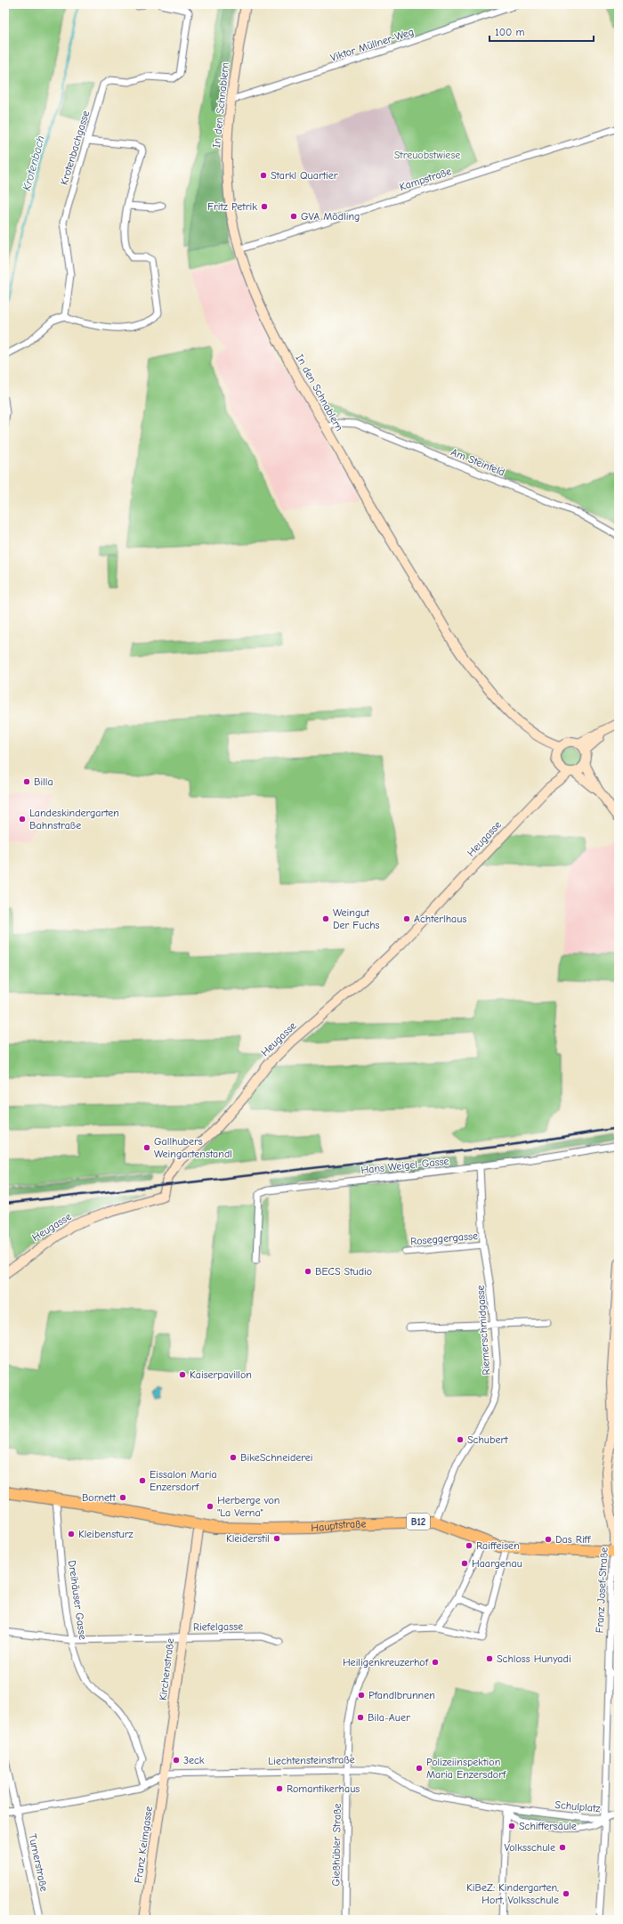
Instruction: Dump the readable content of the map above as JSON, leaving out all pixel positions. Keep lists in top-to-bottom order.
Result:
{
  "streets": {
    "main road": ["B12", "Hauptstraße"],
    "street": [
      "Viktor Müllner-Weg",
      "In den Schnablern",
      "Krotenbachgasse",
      "Kampstraße",
      "Am Steinfeld",
      "Heugasse",
      "Hans Weigel-Gasse",
      "Roseggergasse",
      "Riemerschmidgasse",
      "Franz Josef-Straße",
      "Dreihäuser Gasse",
      "Riefelgasse",
      "Kirchenstraße",
      "Liechtensteinstraße",
      "Schulplatz",
      "Franz Keimgasse",
      "Gießhübler Straße",
      "Turnerstraße"
    ]
  },
  "crossings": [
    ["Viktor Müllner-Weg", "In den Schnablern"],
    ["In den Schnablern", "Kampstraße"],
    ["In den Schnablern", "Am Steinfeld"],
    ["In den Schnablern", "Heugasse"],
    ["Hans Weigel-Gasse", "Riemerschmidgasse"],
    ["Roseggergasse", "Riemerschmidgasse"],
    ["Riemerschmidgasse", "Hauptstraße"],
    ["B12", "Hauptstraße"],
    ["B12", "Dreihäuser Gasse"],
    ["Hauptstraße", "Franz Josef-Straße"],
    ["Hauptstraße", "Dreihäuser Gasse"],
    ["Hauptstraße", "Kirchenstraße"],
    ["Franz Josef-Straße", "Schulplatz"],
    ["Dreihäuser Gasse", "Riefelgasse"],
    ["Dreihäuser Gasse", "Liechtensteinstraße"],
    ["Riefelgasse", "Kirchenstraße"],
    ["Kirchenstraße", "Liechtensteinstraße"],
    ["Kirchenstraße", "Franz Keimgasse"],
    ["Liechtensteinstraße", "Schulplatz"],
    ["Liechtensteinstraße", "Franz Keimgasse"],
    ["Liechtensteinstraße", "Gießhübler Straße"],
    ["Liechtensteinstraße", "Turnerstraße"]
  ],
  "water": ["Krotenbach"],
  "parks": ["Streuobstwiese"],
  "places": [
    "Starkl Quartier",
    "Fritz Petrik",
    "GVA Mödling",
    "Billa",
    "Landeskindergarten Bahnstraße",
    "Weingut Der Fuchs",
    "Achterlhaus",
    "Gallhubers Weingartenstandl",
    "BECS Studio",
    "Kaiserpavillon",
    "Schubert",
    "BikeSchneiderei",
    "Eissalon Maria Enzersdorf",
    "Bornett",
    "Herberge von \"La Verna\"",
    "Kleibensturz",
    "Kleiderstil",
    "Das Riff",
    "Raiffeisen",
    "Haargenau",
    "Schloss Hunyadi",
    "Heiligenkreuzerhof",
    "Pfandlbrunnen",
    "Bila-Auer",
    "3eck",
    "Polizeiinspektion Maria Enzersdorf",
    "Romantikerhaus",
    "Schiffersäule",
    "Volksschule",
    "KiBeZ: Kindergarten, Hort, Volksschule"
  ],
  "scale_bar": "100 m"
}
